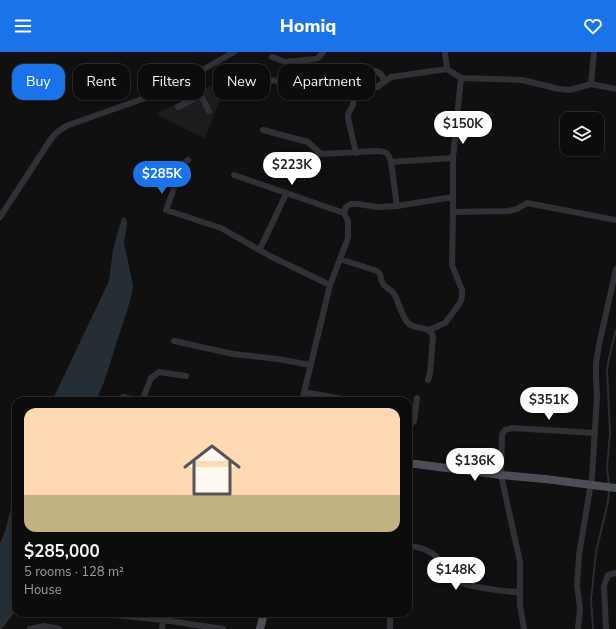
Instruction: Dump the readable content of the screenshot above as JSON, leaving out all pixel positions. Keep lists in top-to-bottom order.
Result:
{
  "page": {
    "header": "Homiq",
    "chip": [
      "Buy",
      "Rent",
      "Filters",
      "New",
      "Apartment"
    ],
    "price": [
      "$150K",
      "$223K",
      "$285K",
      "$351K",
      "$136K",
      "$148K"
    ],
    "list": [
      {
        "name": "$285,000",
        "note": "5 rooms · 128 m² · House"
      }
    ]
  }
}
